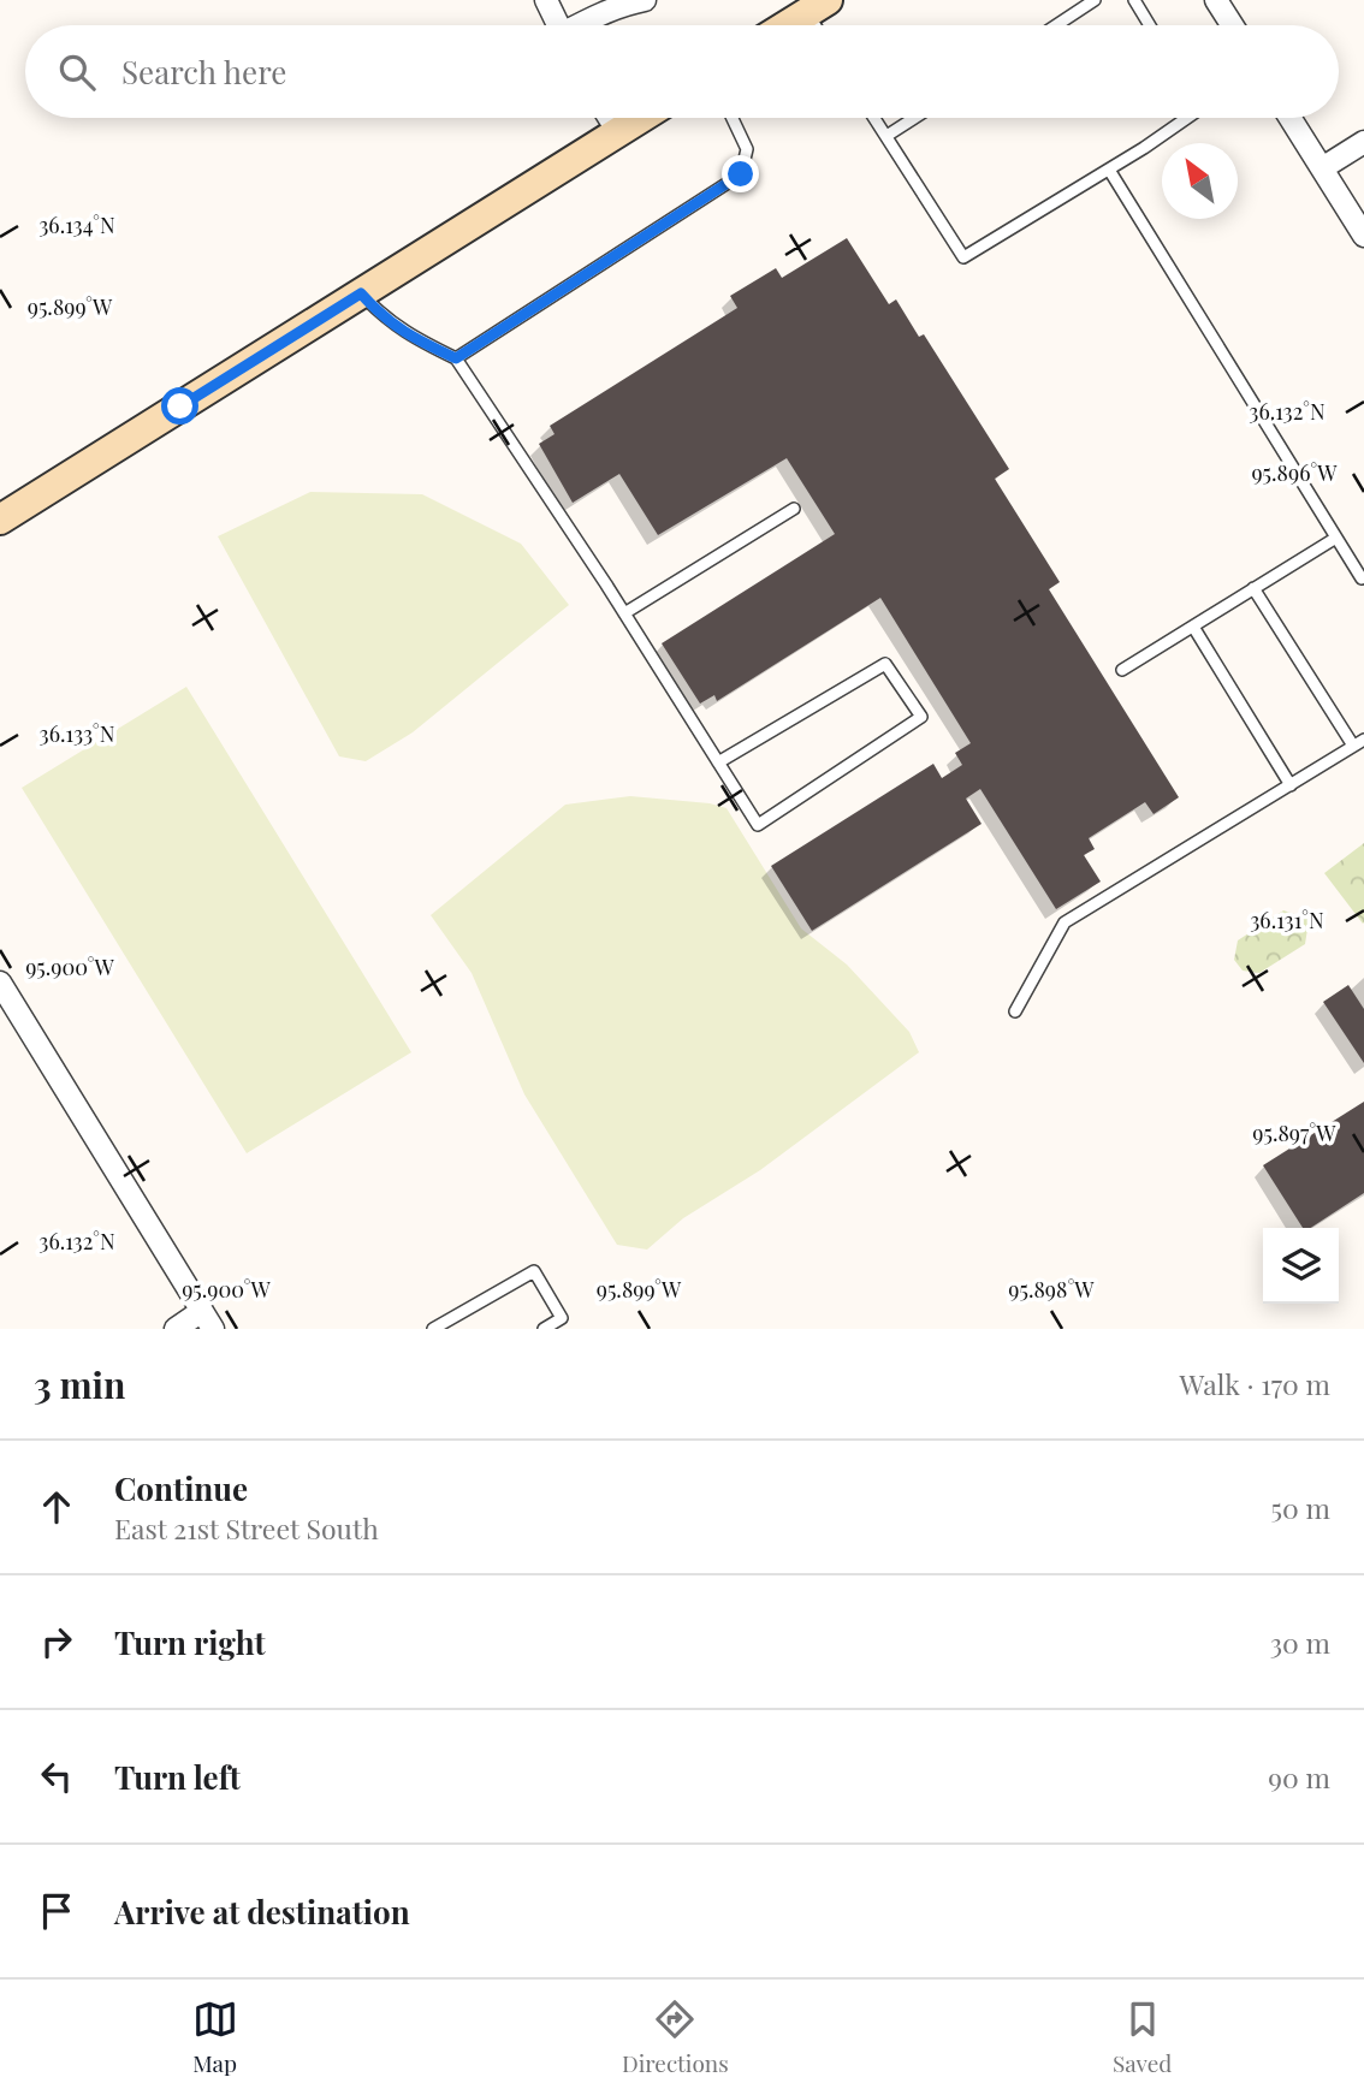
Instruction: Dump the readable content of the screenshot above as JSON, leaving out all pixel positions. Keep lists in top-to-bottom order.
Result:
{
  "north": "top left",
  "page": {
    "search": "Search here",
    "heading": ["3 min", "Walk · 170 m"],
    "list": [
      ["Continue", "East 21st Street South", "50 m"],
      ["Turn right", "30 m"],
      ["Turn left", "90 m"],
      "Arrive at destination"
    ],
    "nav": ["Map", "Directions", "Saved"]
  },
  "coordinates": [
    "36.134°N",
    "95.899°W",
    "36.132°N",
    "95.896°W",
    "36.133°N",
    "36.131°N",
    "95.900°W",
    "95.897°W",
    "95.898°W"
  ]
}
